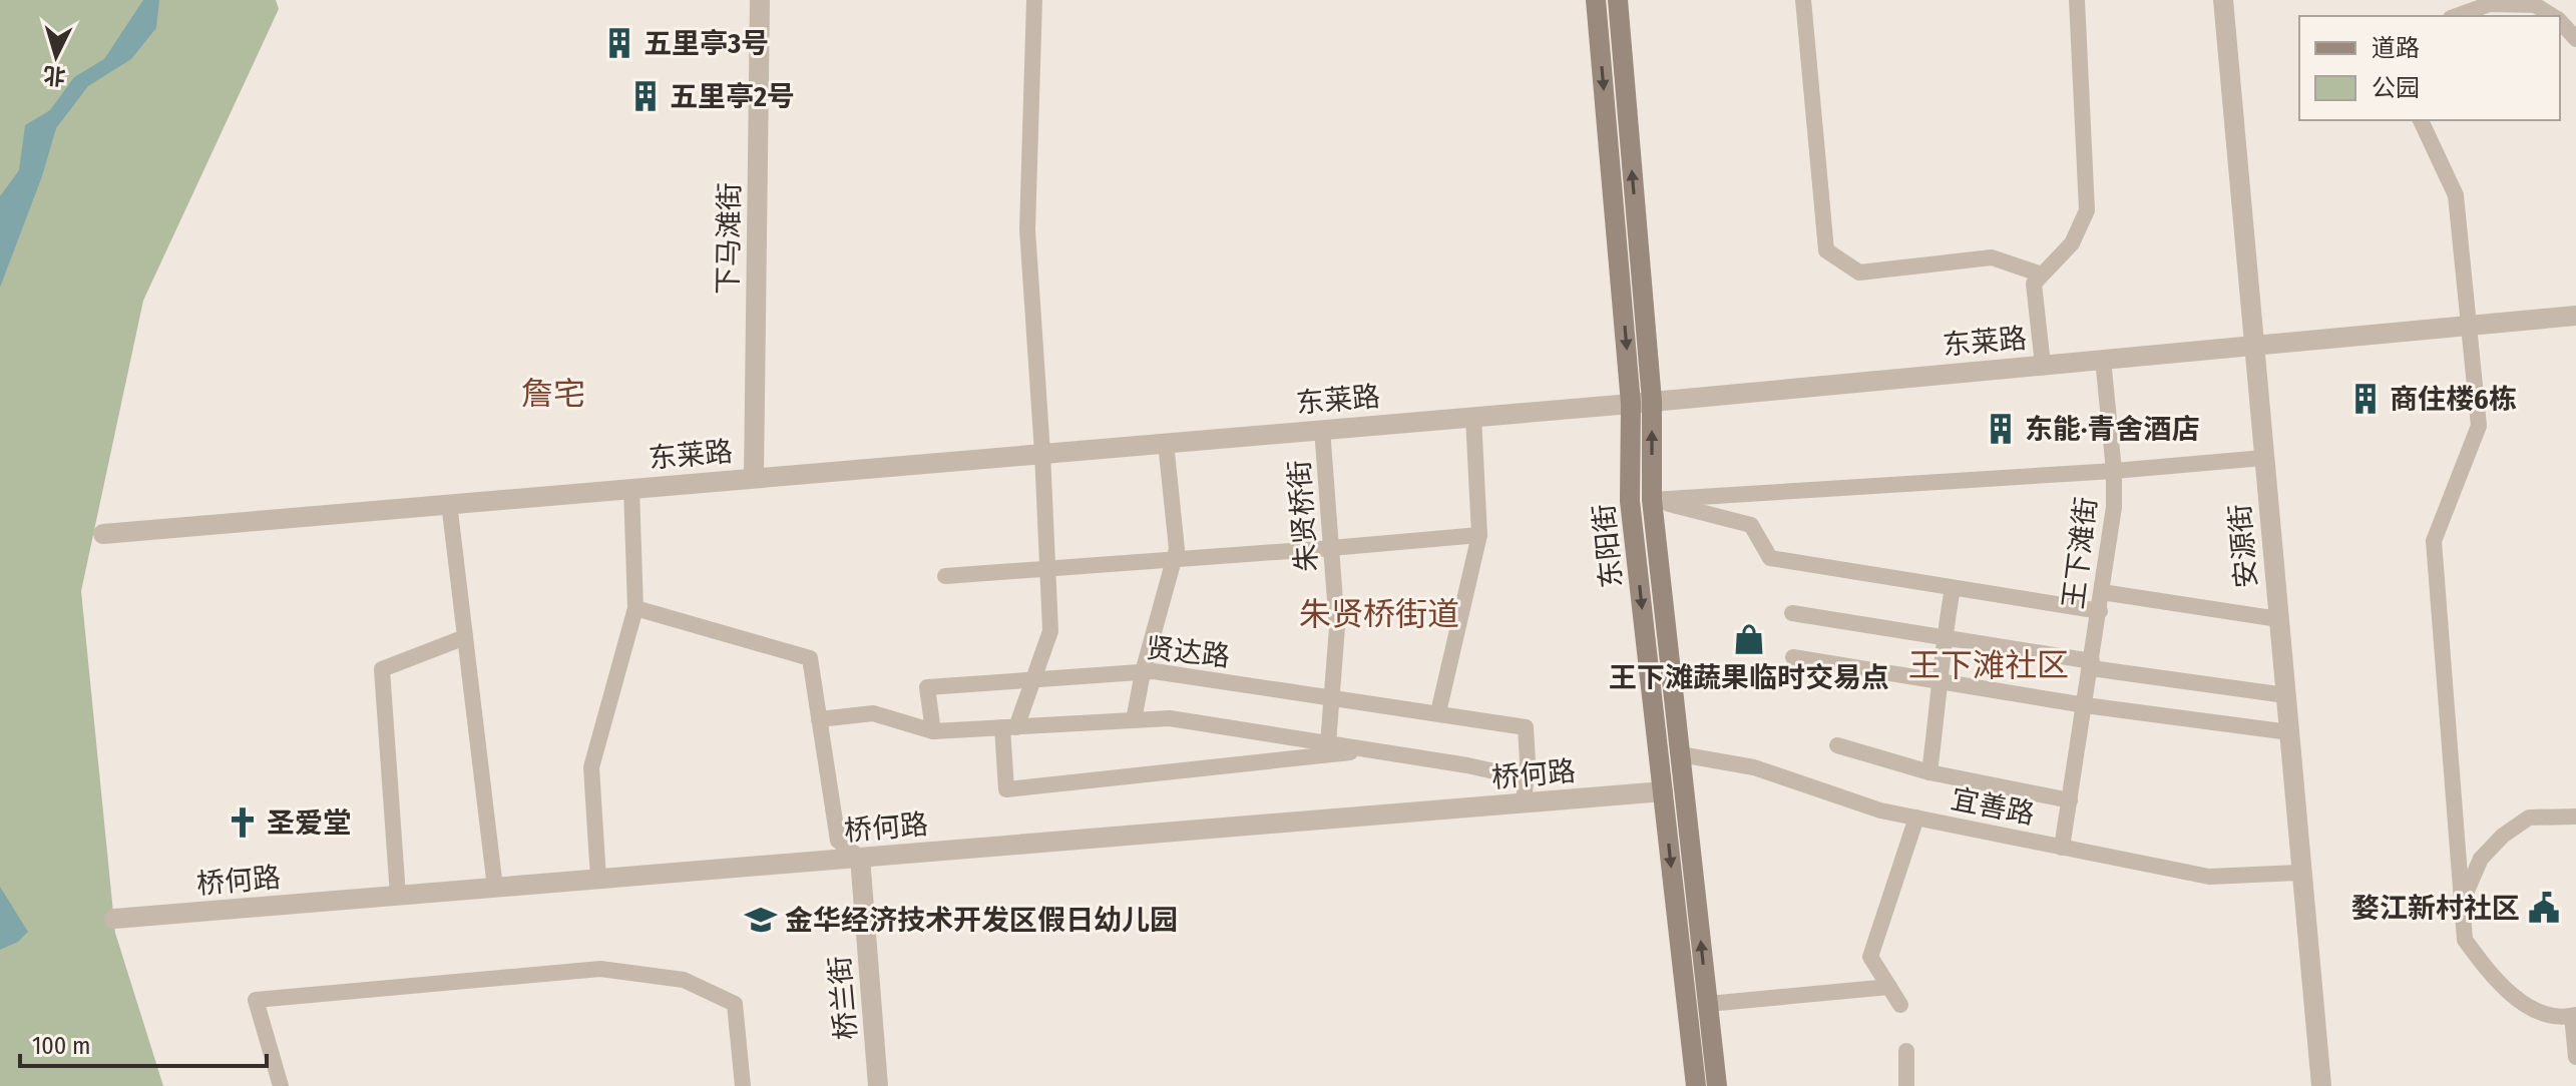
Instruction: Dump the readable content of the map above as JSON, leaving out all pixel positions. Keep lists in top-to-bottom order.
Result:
{
  "streets": {
    "main road": ["东阳街"],
    "street": [
      "下马滩街",
      "东莱路",
      "朱贤桥街",
      "安源街",
      "王下滩街",
      "贤达路",
      "桥何路",
      "宜善路",
      "桥兰街"
    ]
  },
  "crossings": [
    ["下马滩街", "东莱路"],
    ["东莱路", "朱贤桥街"],
    ["东莱路", "东阳街"],
    ["东莱路", "安源街"],
    ["东莱路", "王下滩街"],
    ["朱贤桥街", "贤达路"],
    ["东阳街", "桥何路"],
    ["东阳街", "宜善路"],
    ["安源街", "宜善路"],
    ["王下滩街", "宜善路"],
    ["贤达路", "桥何路"],
    ["桥何路", "桥兰街"]
  ],
  "districts": ["詹宅", "朱贤桥街道", "王下滩社区"],
  "places": {
    "building": [
      "五里亭3号",
      "五里亭2号",
      "商住楼6栋",
      "东能·青舍酒店"
    ],
    "shop": ["王下滩蔬果临时交易点"],
    "church": ["圣爱堂"],
    "public building": ["婺江新村社区"],
    "school or university": ["金华经济技术开发区假日幼儿园"]
  },
  "legend": ["道路", "公园"],
  "scale_bar": "100 m",
  "north": "bottom"
}
